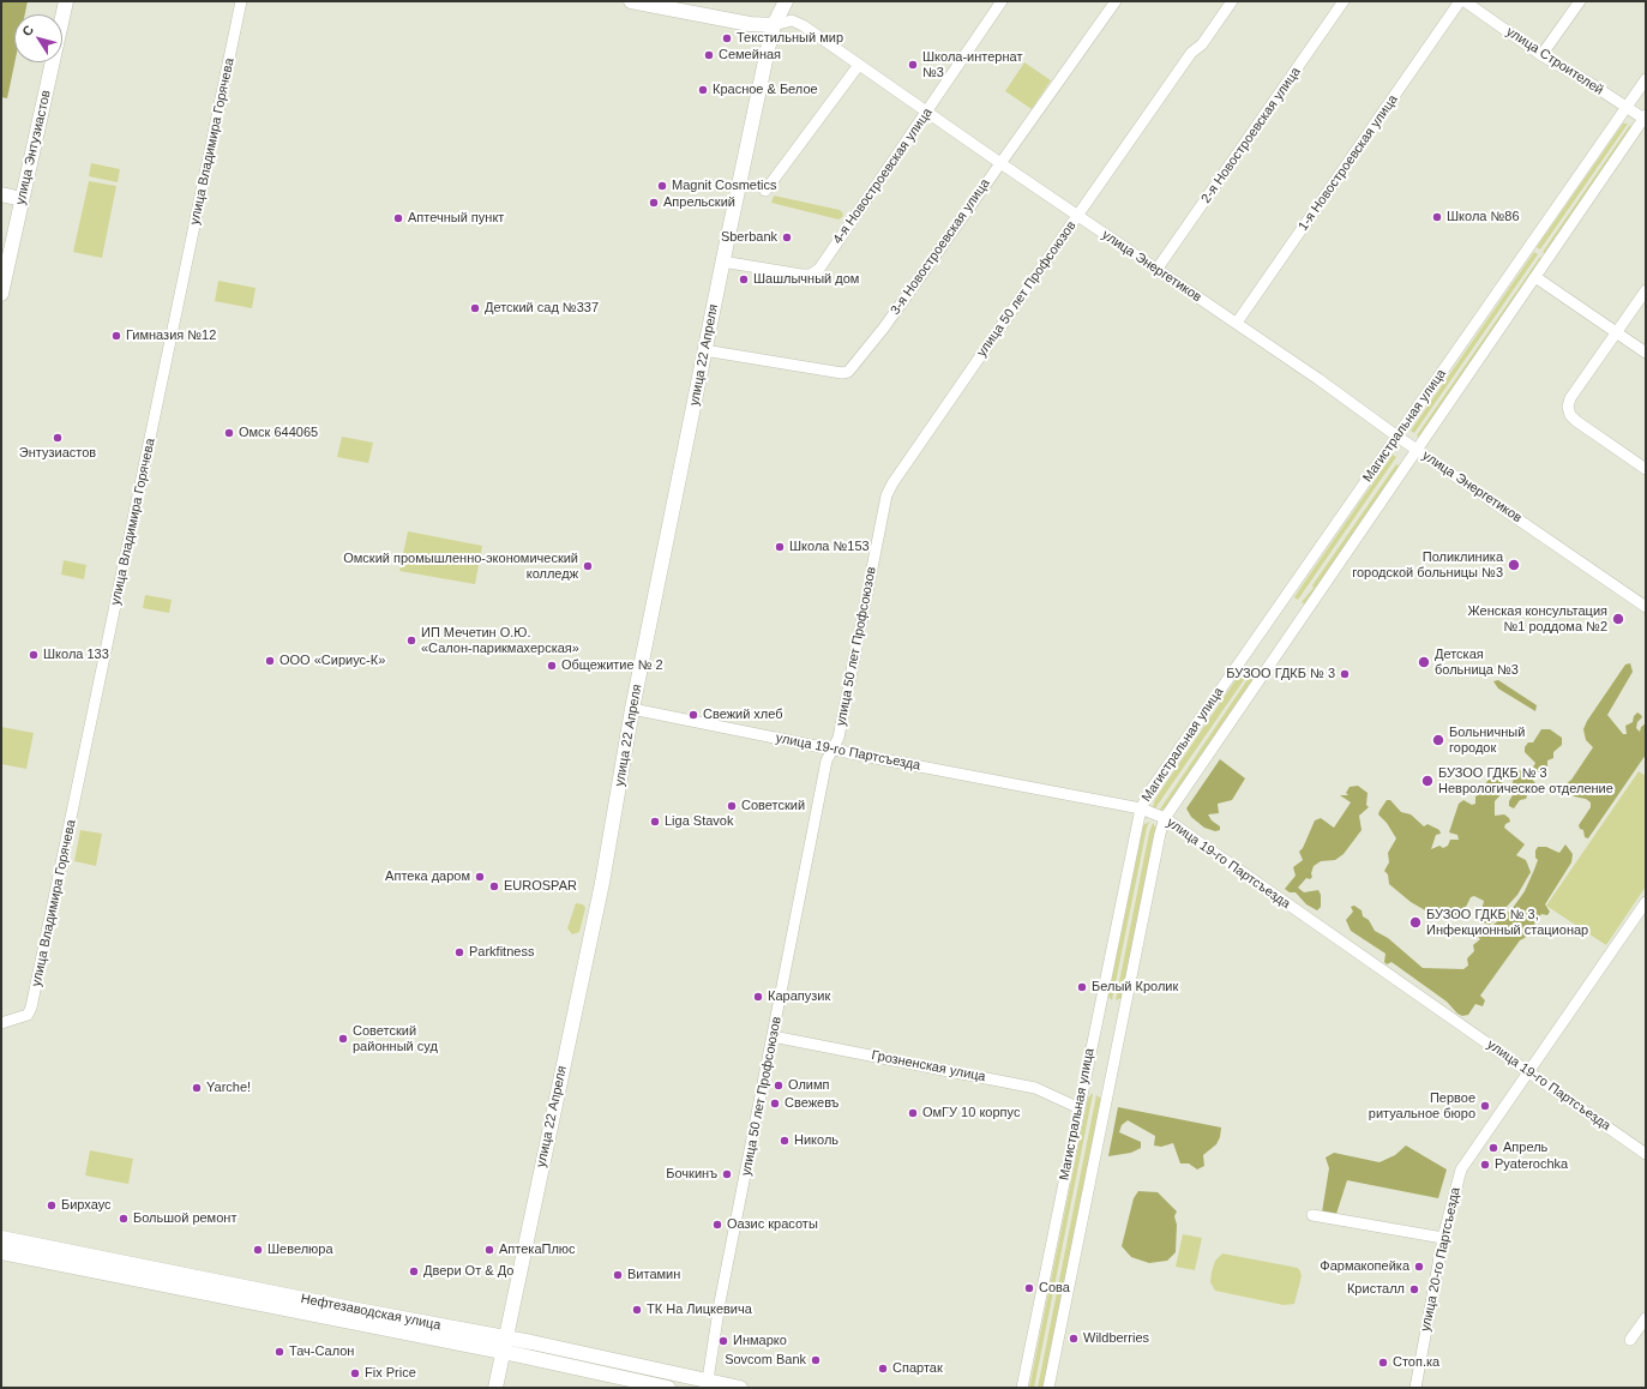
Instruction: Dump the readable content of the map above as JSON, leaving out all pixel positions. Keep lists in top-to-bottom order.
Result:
{
  "streets": {
    "main road": [
      "улица Энтузиастов",
      "улица Энергетиков",
      "улица 22 Апреля",
      "Нефтезаводская улица"
    ],
    "street": [
      "улица Строителей",
      "2-я Новостроевская улица",
      "улица Владимира Горячева",
      "1-я Новостроевская улица",
      "4-я Новостроевская улица",
      "3-я Новостроевская улица",
      "улица 50 лет Профсоюзов",
      "Магистральная улица",
      "улица 19-го Партсъезда",
      "Грозненская улица",
      "улица 20-го Партсъезда"
    ]
  },
  "crossings": [
    ["улица Строителей", "Магистральная улица"],
    ["2-я Новостроевская улица", "улица Энергетиков"],
    ["1-я Новостроевская улица", "улица Энергетиков"],
    ["4-я Новостроевская улица", "улица Энергетиков"],
    ["4-я Новостроевская улица", "улица 22 Апреля"],
    ["3-я Новостроевская улица", "улица Энергетиков"],
    ["3-я Новостроевская улица", "улица 22 Апреля"],
    ["улица Энергетиков", "улица 50 лет Профсоюзов"],
    ["улица Энергетиков", "улица 22 Апреля"],
    ["улица Энергетиков", "Магистральная улица"],
    ["улица 50 лет Профсоюзов", "улица 19-го Партсъезда"],
    ["улица 50 лет Профсоюзов", "Грозненская улица"],
    ["улица 50 лет Профсоюзов", "Нефтезаводская улица"],
    ["улица 22 Апреля", "улица 19-го Партсъезда"],
    ["улица 22 Апреля", "Нефтезаводская улица"],
    ["Магистральная улица", "улица 19-го Партсъезда"],
    ["Магистральная улица", "Грозненская улица"],
    ["улица 19-го Партсъезда", "улица 20-го Партсъезда"]
  ],
  "places": [
    "Текстильный мир",
    "Семейная",
    "Школа-интернат №3",
    "Красное & Белое",
    "Magnit Cosmetics",
    "Апрельский",
    "Школа №86",
    "Аптечный пункт",
    "Sberbank",
    "Шашлычный дом",
    "Детский сад №337",
    "Гимназия №12",
    "Омск 644065",
    "Энтузиастов",
    "Школа №153",
    "Поликлиника городской больницы №3",
    "Омский промышленно-экономический колледж",
    "Женская консультация №1 роддома №2",
    "ИП Мечетин О.Ю. «Салон-парикмахерская»",
    "Школа 133",
    "ООО «Сириус-К»",
    "Детская больница №3",
    "Общежитие № 2",
    "БУЗОО ГДКБ № 3",
    "Свежий хлеб",
    "Больничный городок",
    "БУЗОО ГДКБ № 3 Неврологическое отделение",
    "Советский",
    "Liga Stavok",
    "Аптека даром",
    "EUROSPAR",
    "БУЗОО ГДКБ № 3, Инфекционный стационар",
    "Parkfitness",
    "Белый Кролик",
    "Карапузик",
    "Советский районный суд",
    "Олимп",
    "Yarche!",
    "Свежевъ",
    "Первое ритуальное бюро",
    "ОмГУ 10 корпус",
    "Николь",
    "Апрель",
    "Pyaterochka",
    "Бочкинъ",
    "Бирхаус",
    "Большой ремонт",
    "Оазис красоты",
    "Шевелюра",
    "АптекаПлюс",
    "Фармакопейка",
    "Двери От & До",
    "Витамин",
    "Сова",
    "Кристалл",
    "ТК На Лицкевича",
    "Wildberries",
    "Инмарко",
    "Тач-Салон",
    "Sovcom Bank",
    "Стоп.ка",
    "Спартак",
    "Fix Price"
  ],
  "north": "top left"
}
